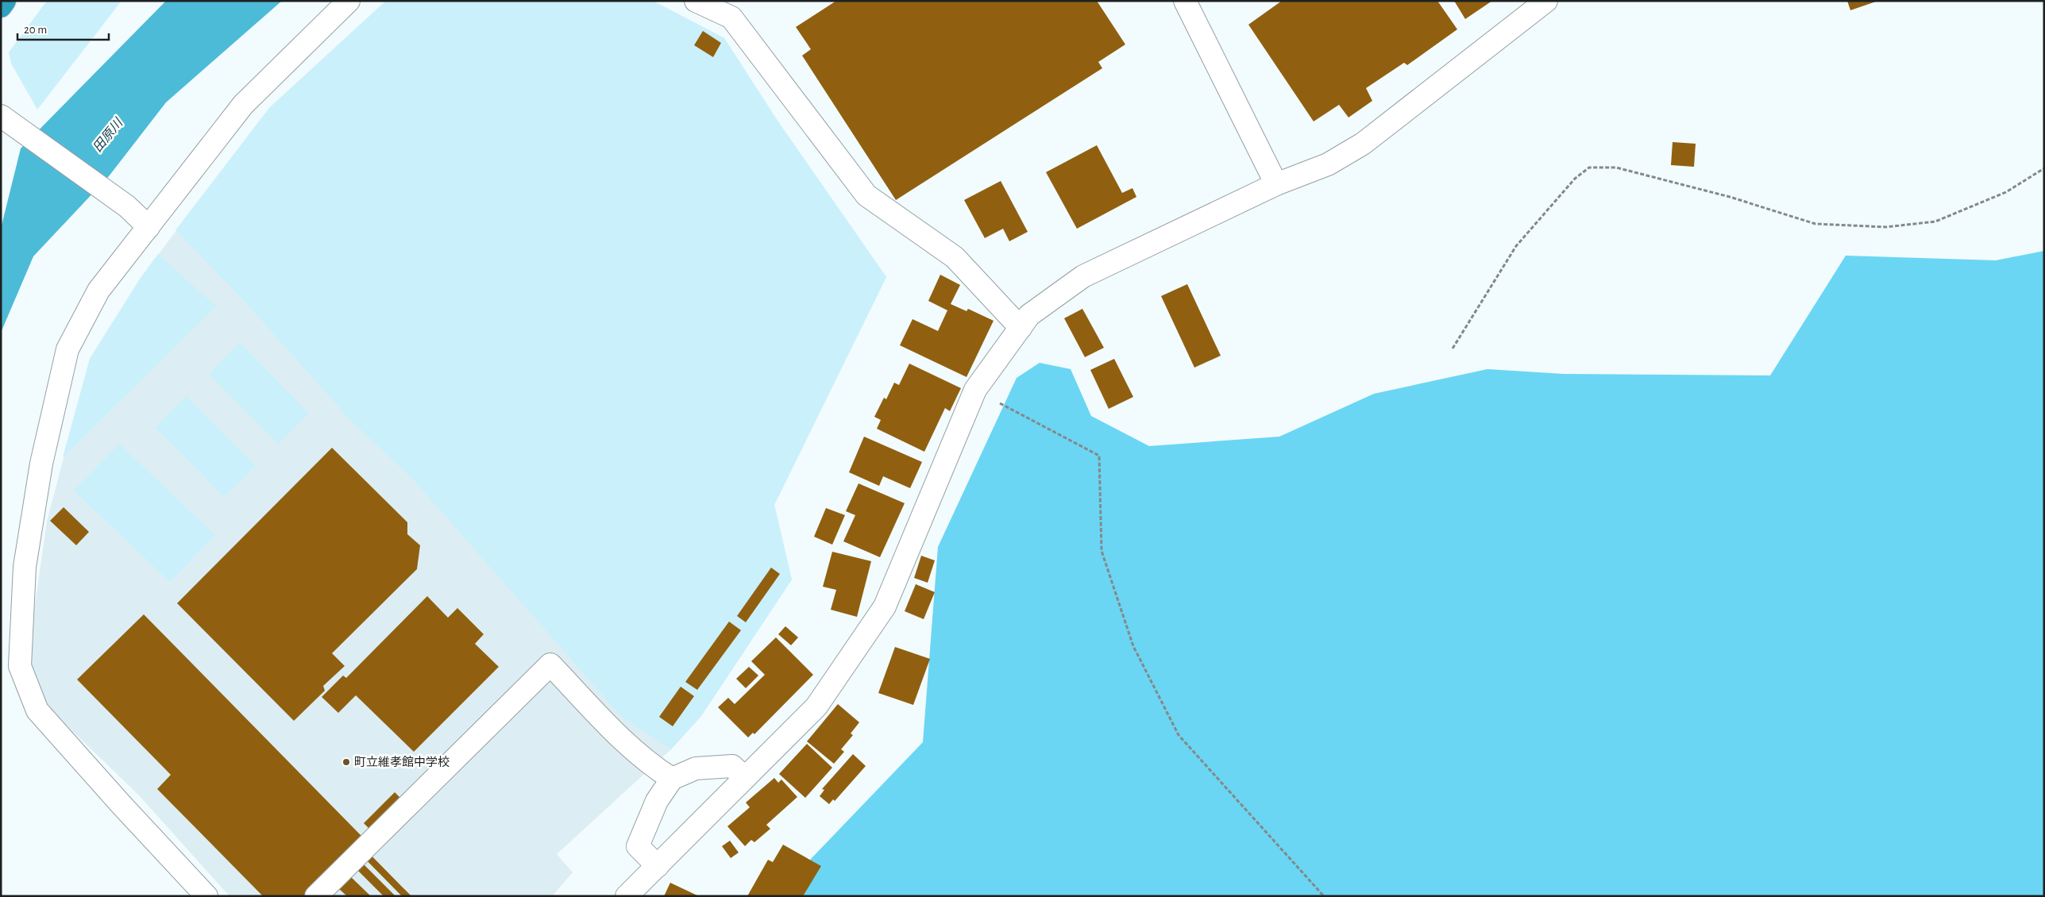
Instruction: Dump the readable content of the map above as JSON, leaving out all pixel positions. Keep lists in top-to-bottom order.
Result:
{
  "water": ["田原川"],
  "places": ["町立維孝館中学校"],
  "scale_bar": "20 m"
}
